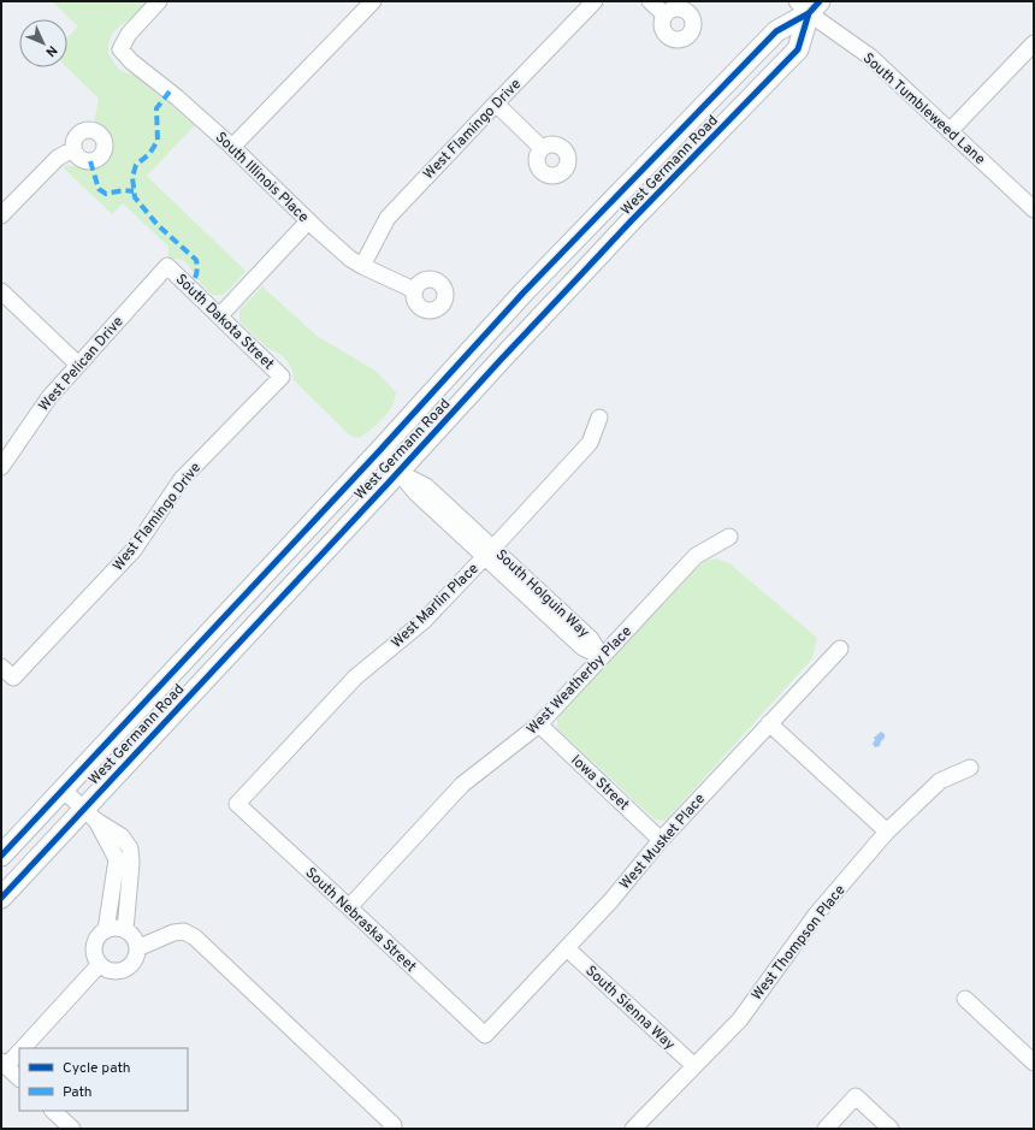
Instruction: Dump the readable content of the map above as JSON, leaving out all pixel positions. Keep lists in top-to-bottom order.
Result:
{
  "streets": {
    "main road": ["West Germann Road"],
    "street": [
      "South Tumbleweed Lane",
      "West Flamingo Drive",
      "South Illinois Place",
      "South Dakota Street",
      "West Pelican Drive",
      "South Holguin Way",
      "West Marlin Place",
      "West Weatherby Place",
      "Iowa Street",
      "West Musket Place",
      "South Nebraska Street",
      "West Thompson Place",
      "South Sienna Way"
    ]
  },
  "crossings": [
    ["South Tumbleweed Lane", "West Germann Road"],
    ["West Flamingo Drive", "South Illinois Place"],
    ["West Flamingo Drive", "South Dakota Street"],
    ["West Germann Road", "South Holguin Way"],
    ["South Dakota Street", "West Pelican Drive"],
    ["South Holguin Way", "West Marlin Place"],
    ["South Holguin Way", "West Weatherby Place"],
    ["West Marlin Place", "South Nebraska Street"],
    ["West Weatherby Place", "Iowa Street"],
    ["West Weatherby Place", "South Nebraska Street"],
    ["Iowa Street", "West Musket Place"],
    ["West Musket Place", "South Nebraska Street"],
    ["West Musket Place", "South Sienna Way"],
    ["West Thompson Place", "South Sienna Way"]
  ],
  "legend": ["Cycle path", "Path"],
  "north": "bottom right"
}
